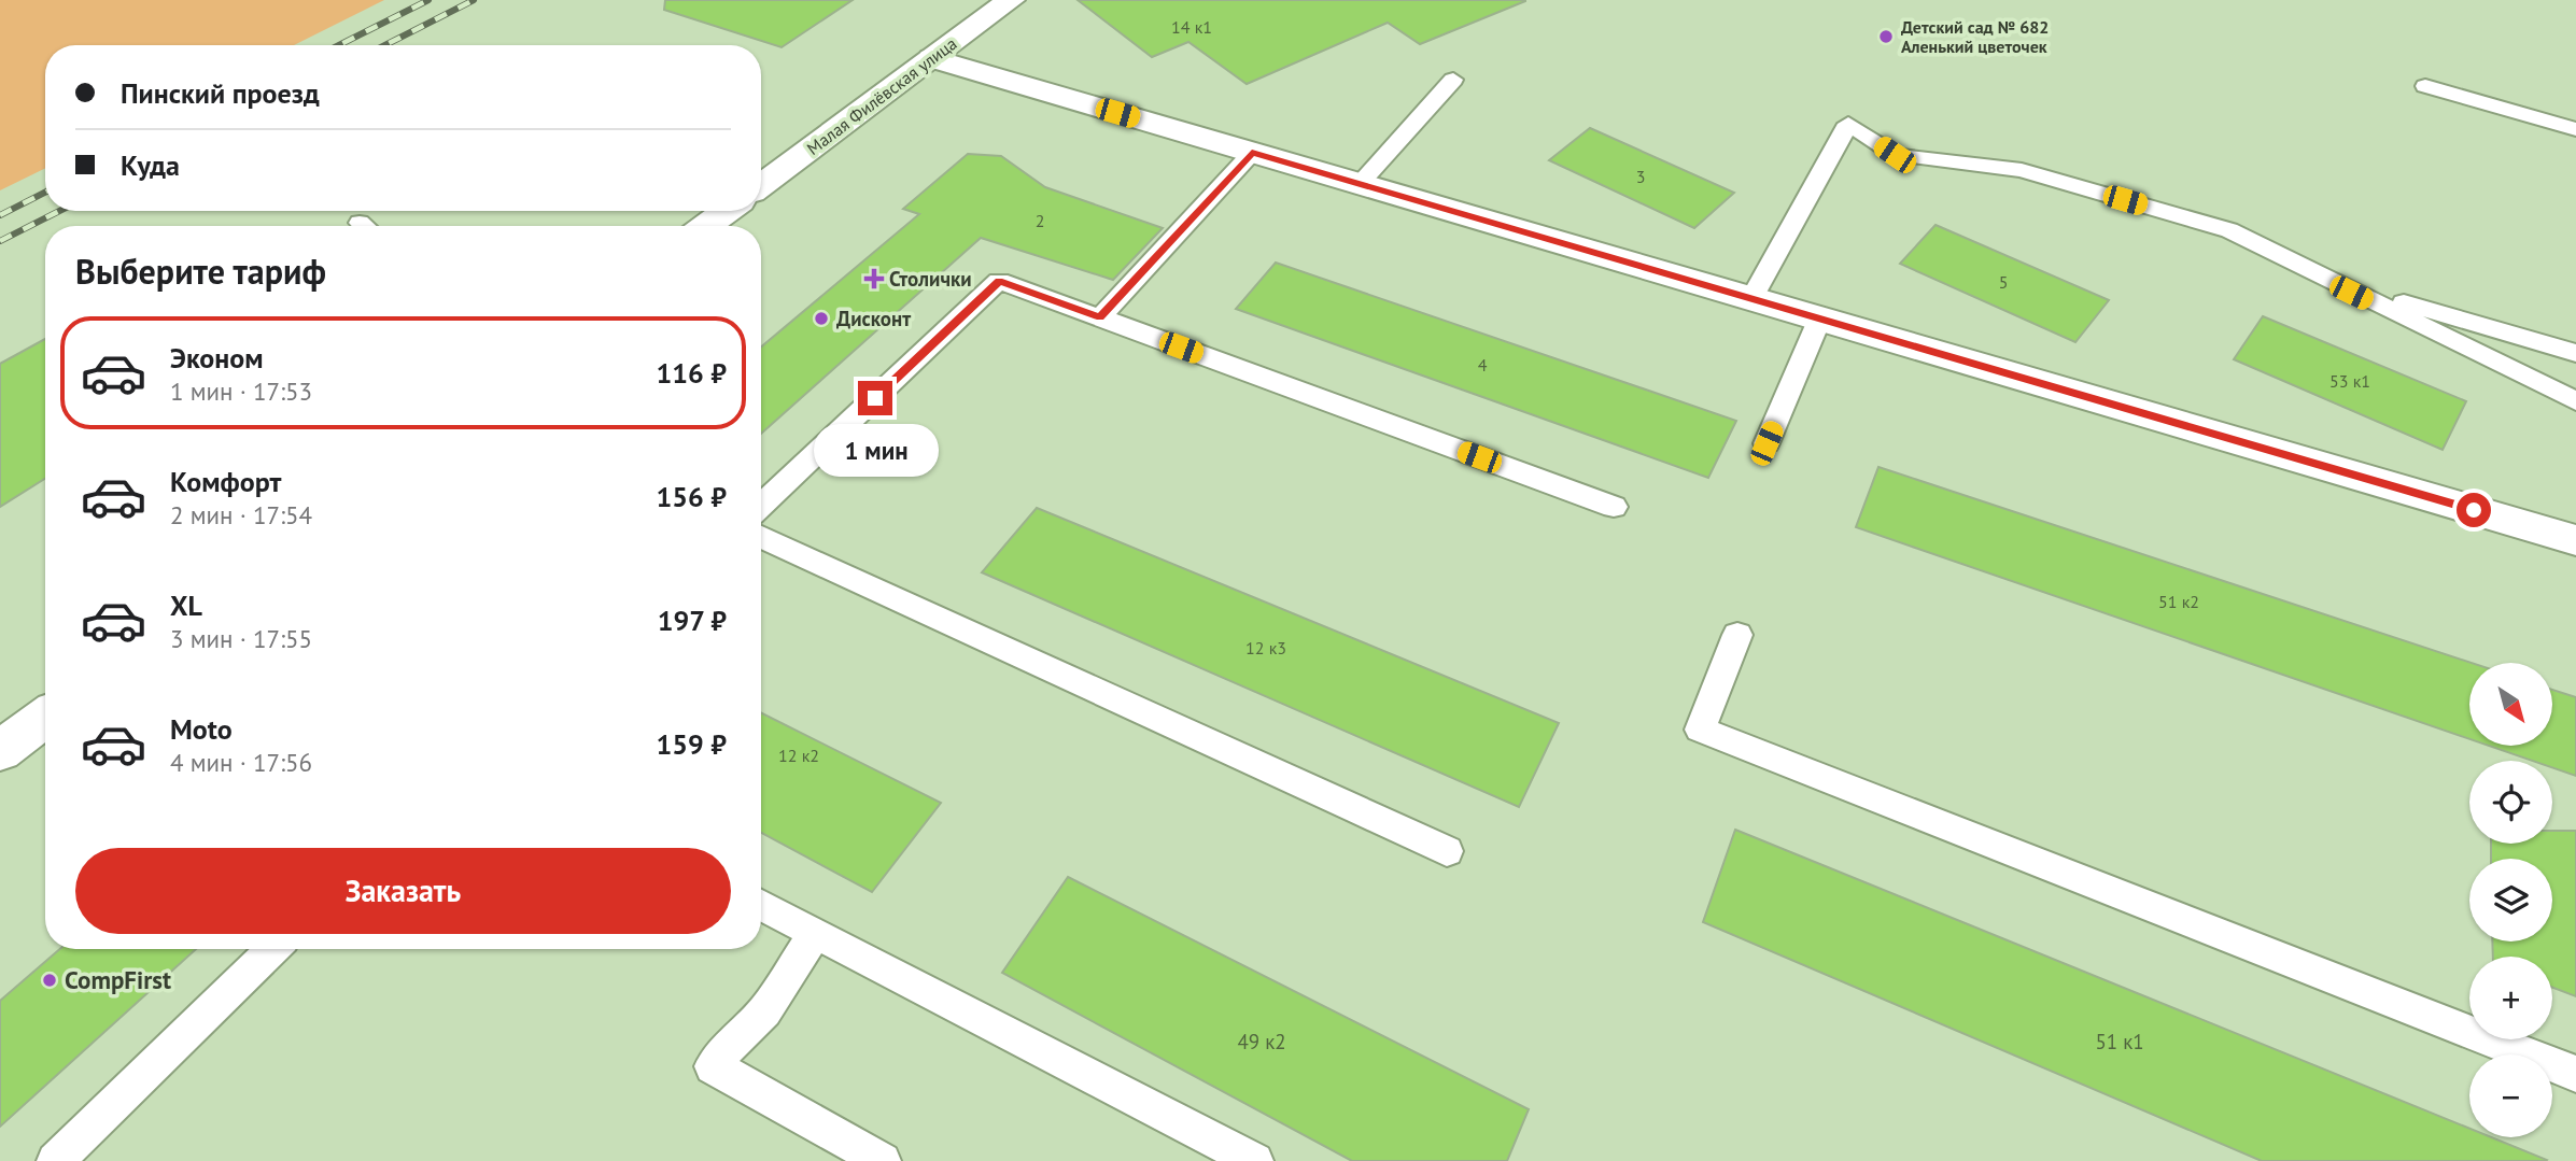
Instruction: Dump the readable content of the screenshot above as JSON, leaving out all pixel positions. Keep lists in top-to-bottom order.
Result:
{
  "streets": {
    "street": ["Малая Филёвская улица"]
  },
  "places": {
    "other": ["Детский сад № 682 Аленький цветочек", "Дисконт", "CompFirst"],
    "health": ["Столички"]
  },
  "house_numbers": [
    "14 к1",
    "3",
    "2",
    "5",
    "4",
    "53 к1",
    "51 к2",
    "12 к3",
    "12 к2",
    "49 к2",
    "51 к1"
  ],
  "north": "bottom right",
  "page": {
    "banner": ["Пинский проезд", "Куда"],
    "heading": "Выберите тариф",
    "list": [
      {
        "name": "Эконом",
        "note": "1 мин · 17:53",
        "value": "116 ₽"
      },
      {
        "name": "Комфорт",
        "note": "2 мин · 17:54",
        "value": "156 ₽"
      },
      {
        "name": "XL",
        "note": "3 мин · 17:55",
        "value": "197 ₽"
      },
      {
        "name": "Moto",
        "note": "4 мин · 17:56",
        "value": "159 ₽"
      }
    ],
    "bubble": "1 мин",
    "map_buttons": ["+", "−"],
    "buttons": "Заказать"
  }
}
